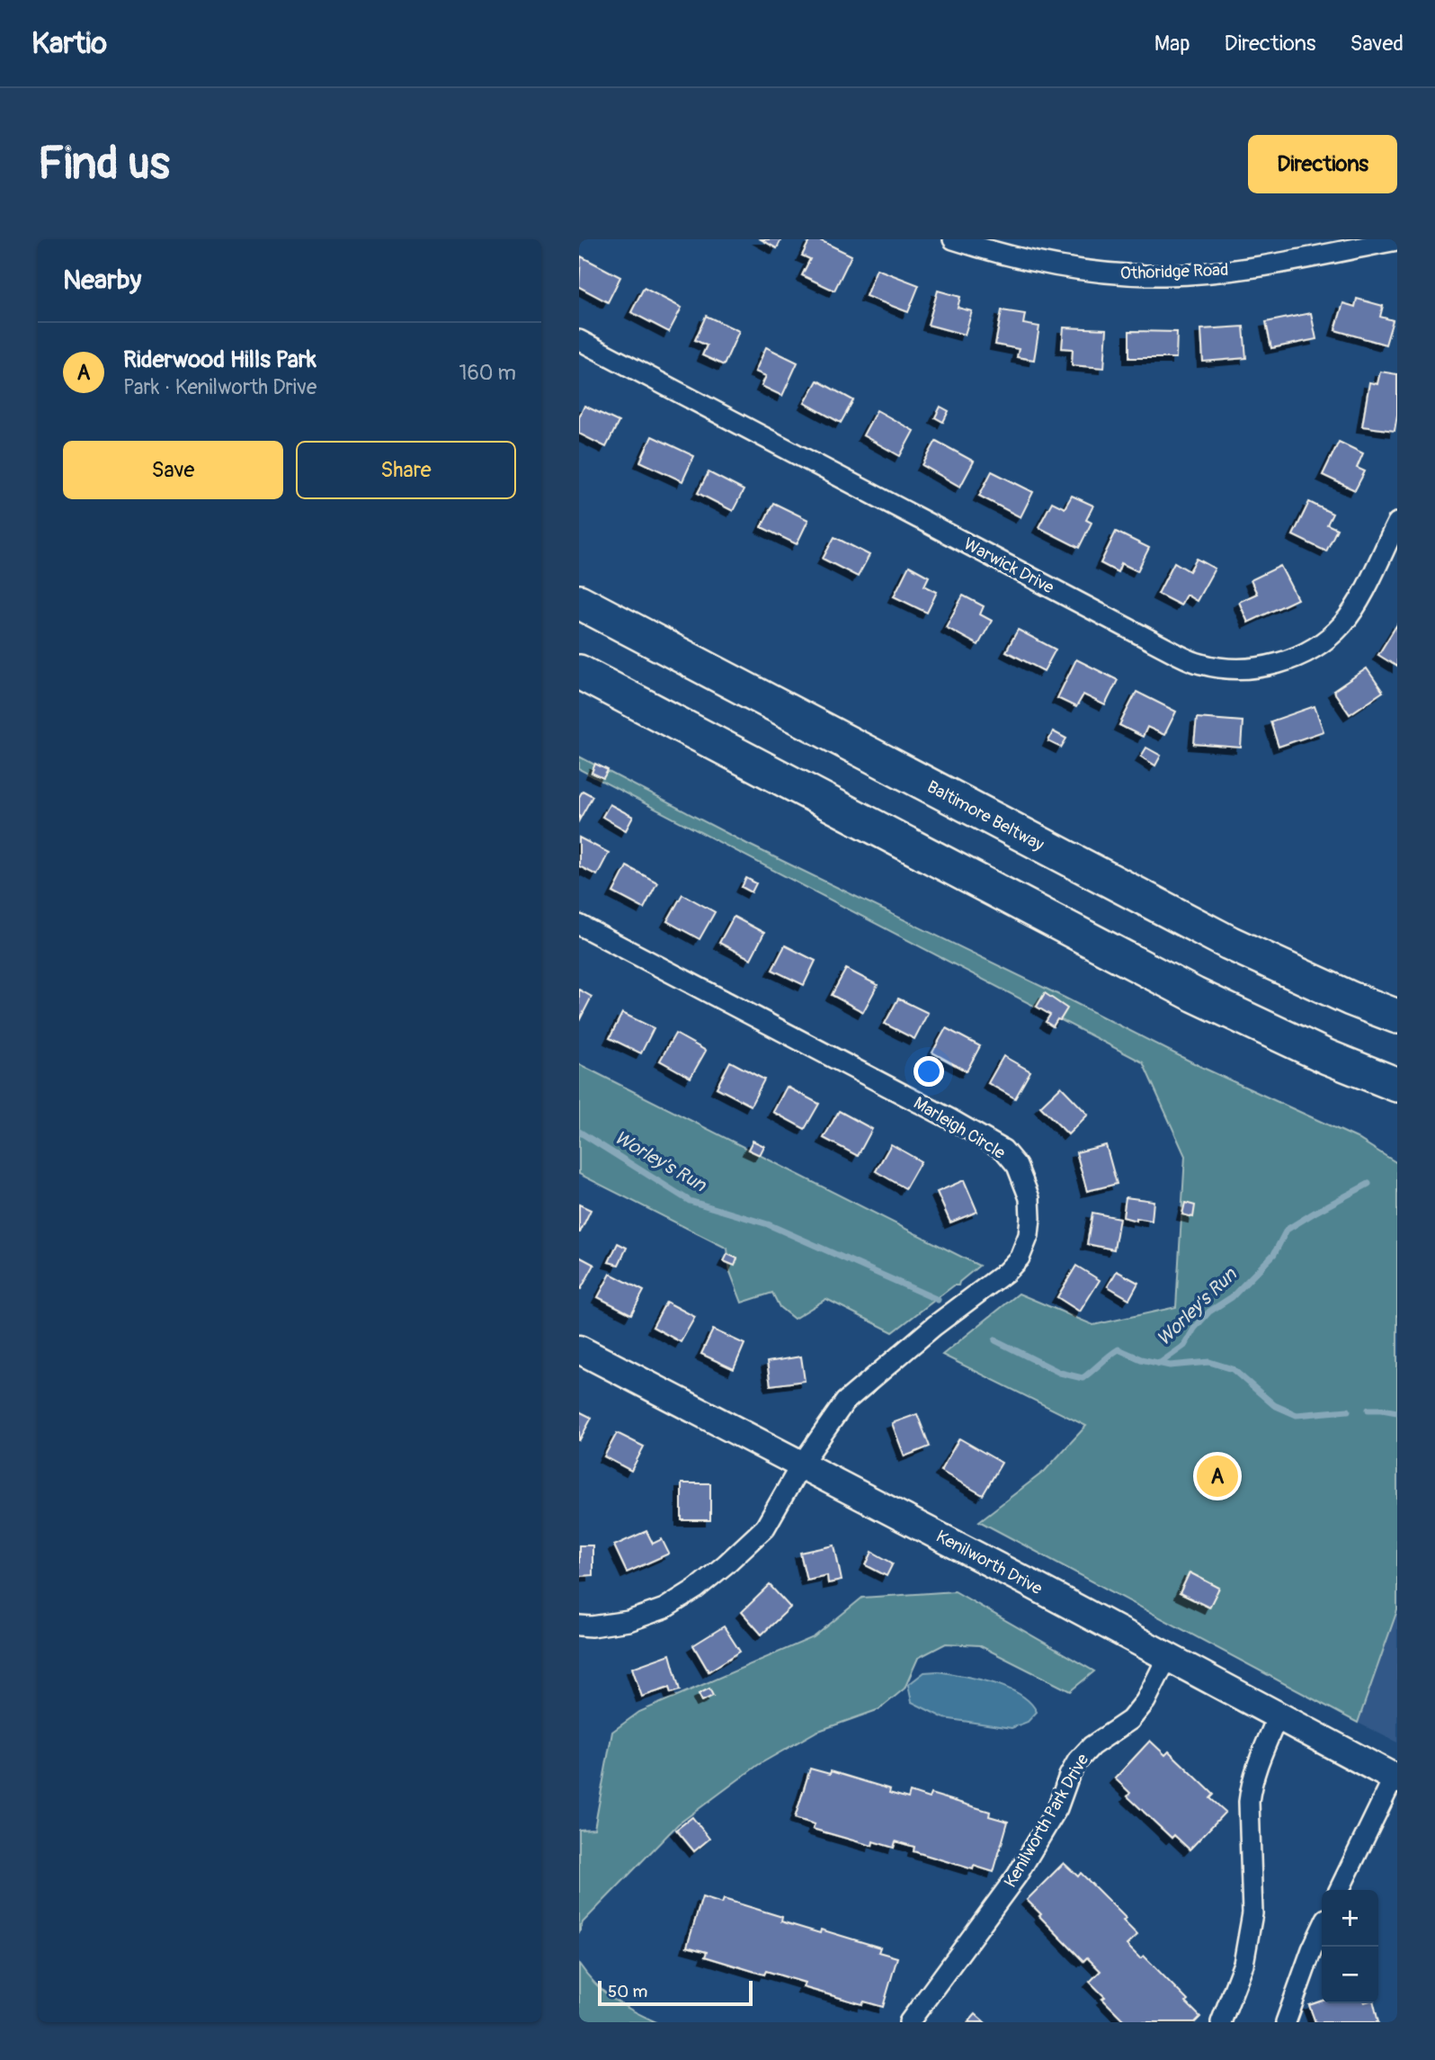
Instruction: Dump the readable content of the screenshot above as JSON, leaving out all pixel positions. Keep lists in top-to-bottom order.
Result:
{
  "streets": {
    "highway": ["Baltimore Beltway"],
    "street": [
      "Othoridge Road",
      "Warwick Drive",
      "Marleigh Circle",
      "Kenilworth Drive",
      "Kenilworth Park Drive"
    ]
  },
  "crossings": [
    ["Marleigh Circle", "Kenilworth Drive"],
    ["Kenilworth Drive", "Kenilworth Park Drive"]
  ],
  "water": ["Worley's Run"],
  "scale_bar": "50 m",
  "page": {
    "header": "Kartio",
    "nav": ["Map", "Directions", "Saved"],
    "buttons": [
      "Directions",
      ["Save", "Share"]
    ],
    "title": "Find us",
    "heading": "Nearby",
    "list": [
      {
        "mark": "A",
        "name": "Riderwood Hills Park",
        "note": "Park · Kenilworth Drive",
        "value": "160 m"
      }
    ],
    "pins": "A",
    "map_buttons": ["+", "−"],
    "scale": "50 m"
  }
}
